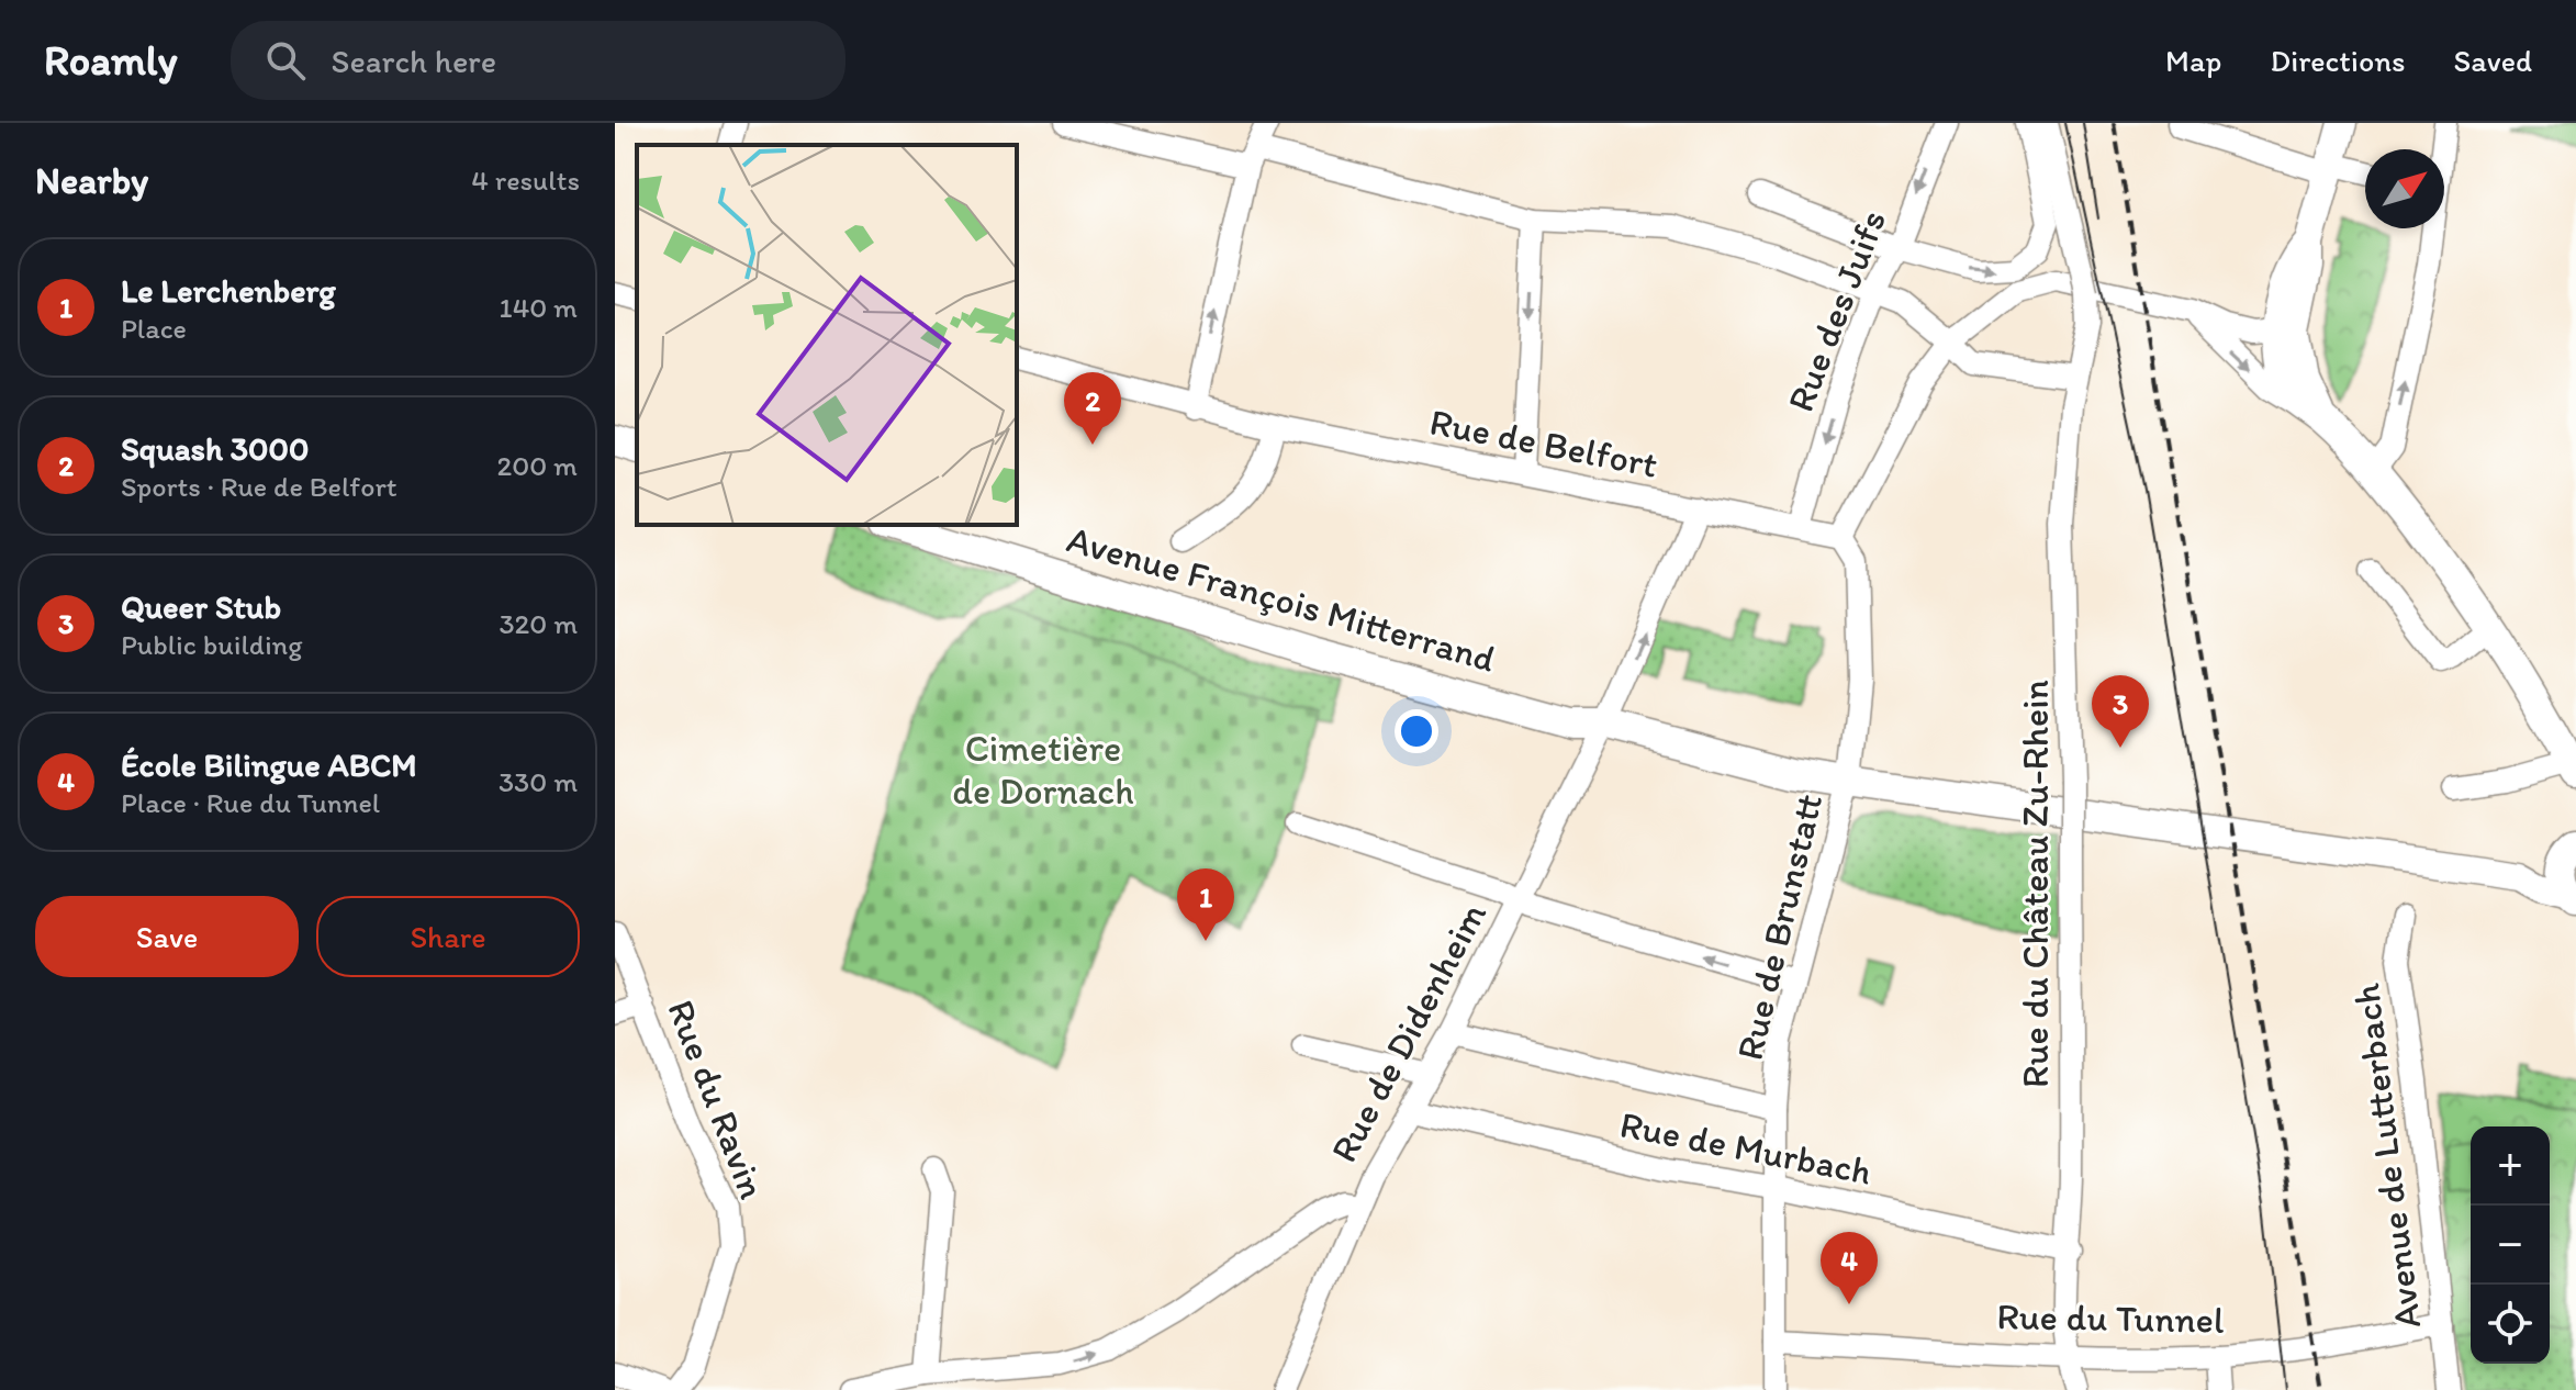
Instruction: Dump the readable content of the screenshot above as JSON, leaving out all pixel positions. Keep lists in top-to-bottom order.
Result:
{
  "streets": {
    "main road": ["Avenue François Mitterrand"],
    "street": [
      "Rue des Juifs",
      "Rue de Belfort",
      "Rue du Château Zu-Rhein",
      "Rue de Brunstatt",
      "Rue de Didenheim",
      "Rue du Ravin",
      "Rue de Murbach",
      "Avenue de Lutterbach",
      "Rue du Tunnel"
    ]
  },
  "crossings": [
    ["Rue des Juifs", "Rue de Belfort"],
    ["Rue de Belfort", "Rue de Brunstatt"],
    ["Rue de Belfort", "Rue de Didenheim"],
    ["Avenue François Mitterrand", "Rue de Brunstatt"],
    ["Avenue François Mitterrand", "Rue de Didenheim"],
    ["Rue du Château Zu-Rhein", "Rue de Murbach"],
    ["Rue du Château Zu-Rhein", "Rue du Tunnel"],
    ["Rue de Brunstatt", "Rue de Murbach"],
    ["Rue de Brunstatt", "Rue du Tunnel"],
    ["Rue de Didenheim", "Rue de Murbach"],
    ["Avenue de Lutterbach", "Rue du Tunnel"]
  ],
  "one_way": ["Rue de Didenheim"],
  "parks": ["Cimetière de Dornach"],
  "north": "top right",
  "page": {
    "header": "Roamly",
    "search": "Search here",
    "nav": ["Map", "Directions", "Saved"],
    "heading": ["Nearby", "4 results"],
    "list": [
      {
        "mark": "1",
        "name": "Le Lerchenberg",
        "note": "Place",
        "value": "140 m"
      },
      {
        "mark": "2",
        "name": "Squash 3000",
        "note": "Sports · Rue de Belfort",
        "value": "200 m"
      },
      {
        "mark": "3",
        "name": "Queer Stub",
        "note": "Public building",
        "value": "320 m"
      },
      {
        "mark": "4",
        "name": "École Bilingue ABCM",
        "note": "Place · Rue du Tunnel",
        "value": "330 m"
      }
    ],
    "pins": [
      "2",
      "3",
      "1",
      "4"
    ],
    "buttons": ["Save", "Share"],
    "map_buttons": ["+", "−"]
  }
}
